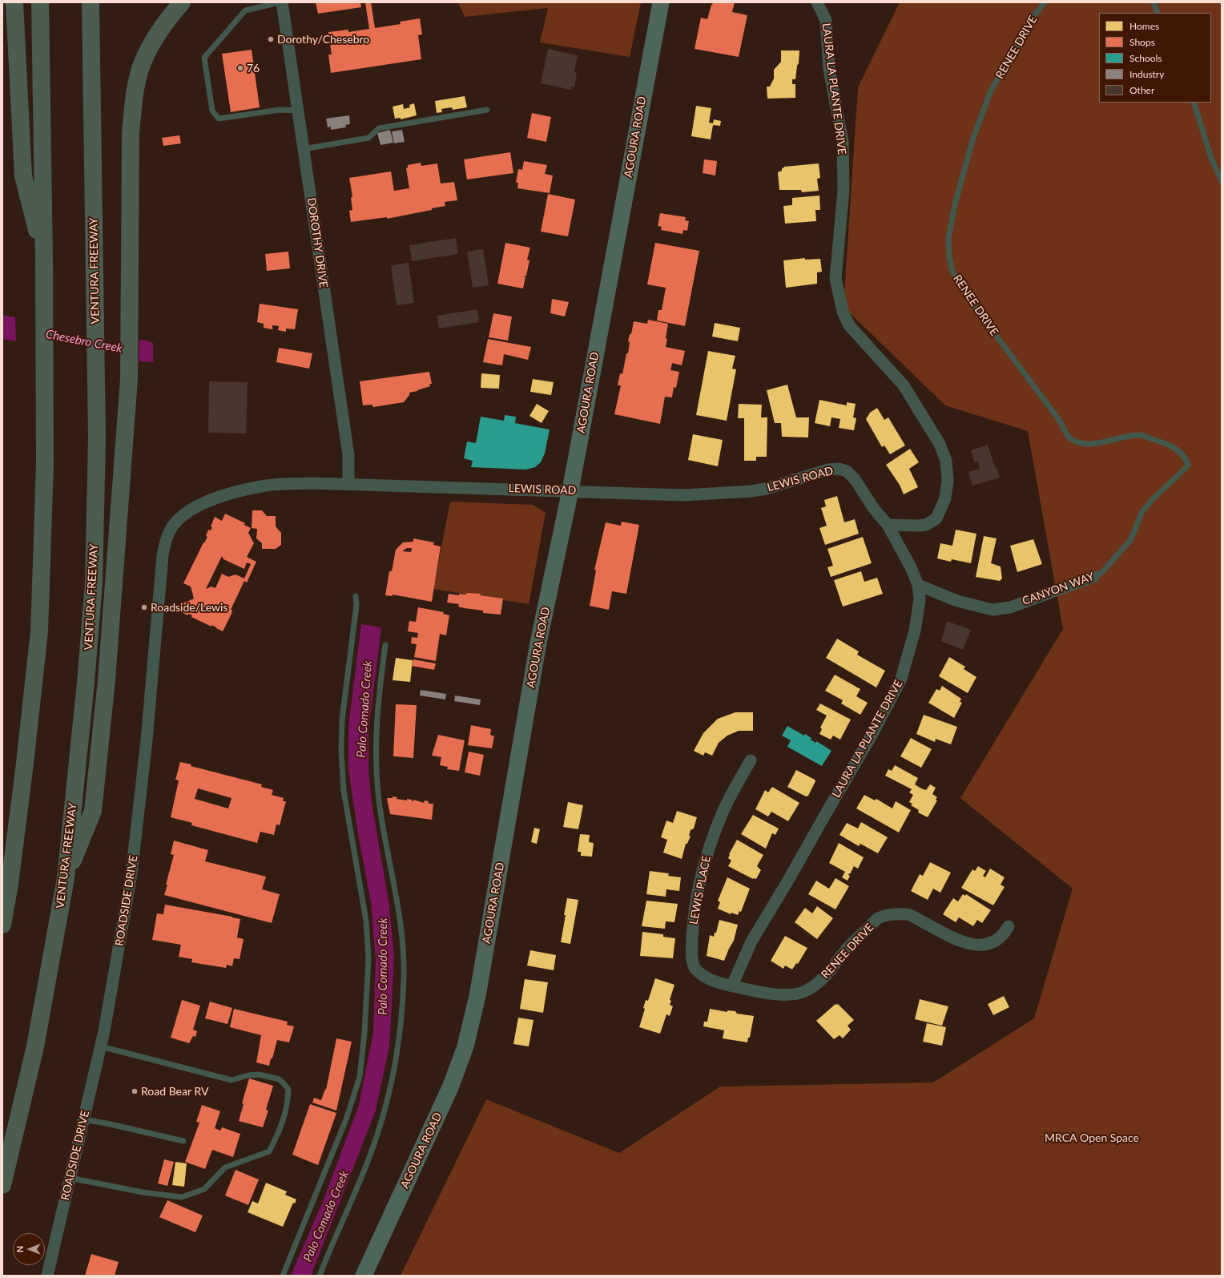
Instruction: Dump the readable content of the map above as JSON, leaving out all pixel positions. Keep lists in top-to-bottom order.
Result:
{
  "streets": {
    "highway": ["VENTURA FREEWAY"],
    "main road": ["AGOURA ROAD"],
    "street": [
      "RENEE DRIVE",
      "LAURA LA PLANTE DRIVE",
      "DOROTHY DRIVE",
      "LEWIS ROAD",
      "CANYON WAY",
      "LEWIS PLACE",
      "ROADSIDE DRIVE"
    ]
  },
  "crossings": [
    ["RENEE DRIVE", "LAURA LA PLANTE DRIVE"],
    ["RENEE DRIVE", "CANYON WAY"],
    ["RENEE DRIVE", "LEWIS PLACE"],
    ["LAURA LA PLANTE DRIVE", "LEWIS ROAD"],
    ["LAURA LA PLANTE DRIVE", "CANYON WAY"],
    ["LAURA LA PLANTE DRIVE", "LEWIS PLACE"],
    ["AGOURA ROAD", "LEWIS ROAD"],
    ["DOROTHY DRIVE", "LEWIS ROAD"],
    ["LEWIS ROAD", "ROADSIDE DRIVE"]
  ],
  "water": ["Chesebro Creek", "Palo Comado Creek"],
  "parks": ["MRCA Open Space"],
  "places": [
    "Dorothy/Chesebro",
    "76",
    "Roadside/Lewis",
    "Road Bear RV"
  ],
  "legend": [
    "Homes",
    "Shops",
    "Schools",
    "Industry",
    "Other"
  ],
  "north": "left"
}
